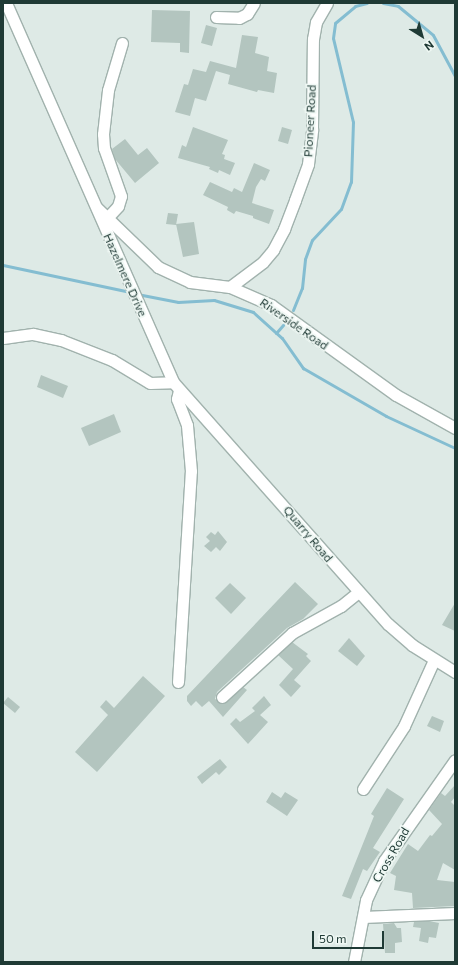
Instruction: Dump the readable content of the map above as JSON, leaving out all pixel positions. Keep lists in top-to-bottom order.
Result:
{
  "streets": {
    "street": [
      "Pioneer Road",
      "Hazelmere Drive",
      "Riverside Road",
      "Quarry Road",
      "Cross Road"
    ]
  },
  "crossings": [
    ["Pioneer Road", "Riverside Road"],
    ["Hazelmere Drive", "Riverside Road"],
    ["Hazelmere Drive", "Quarry Road"]
  ],
  "scale_bar": "50 m",
  "north": "bottom right"
}
